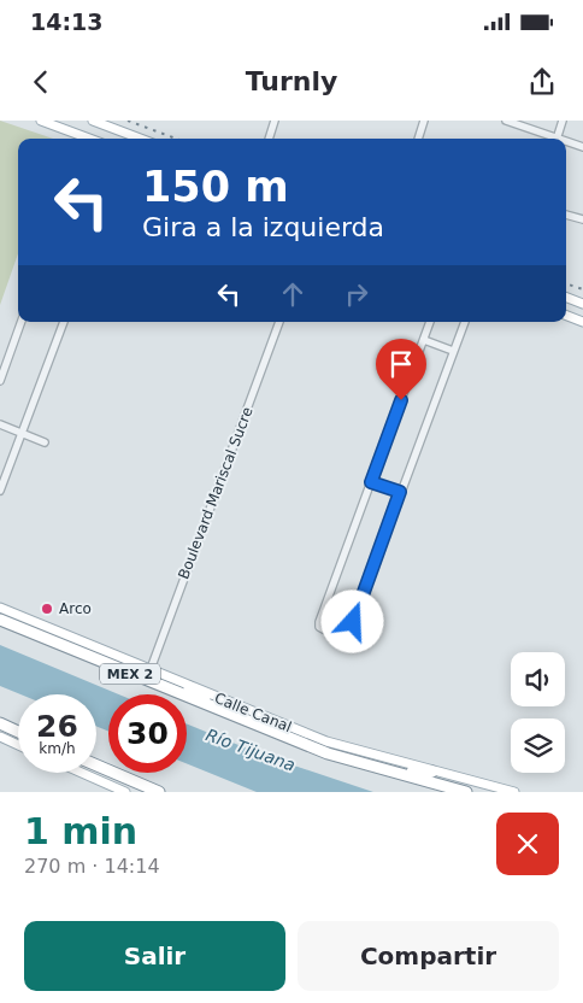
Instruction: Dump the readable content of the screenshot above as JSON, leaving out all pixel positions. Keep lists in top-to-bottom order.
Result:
{
  "streets": {
    "highway": ["MEX 2"],
    "main road": ["Calle Canal"],
    "street": ["Boulevard Mariscal Sucre"]
  },
  "crossings": [
    ["Boulevard Mariscal Sucre", "Calle Canal"]
  ],
  "water": ["Río Tijuana"],
  "places": ["Arco"],
  "page": {
    "status": "14:13",
    "header": "Turnly",
    "turn": ["150 m", "Gira a la izquierda"],
    "speed": "26 km/h",
    "limit": "30",
    "heading": ["1 min", "270 m · 14:14"],
    "buttons": ["Salir", "Compartir"]
  }
}
